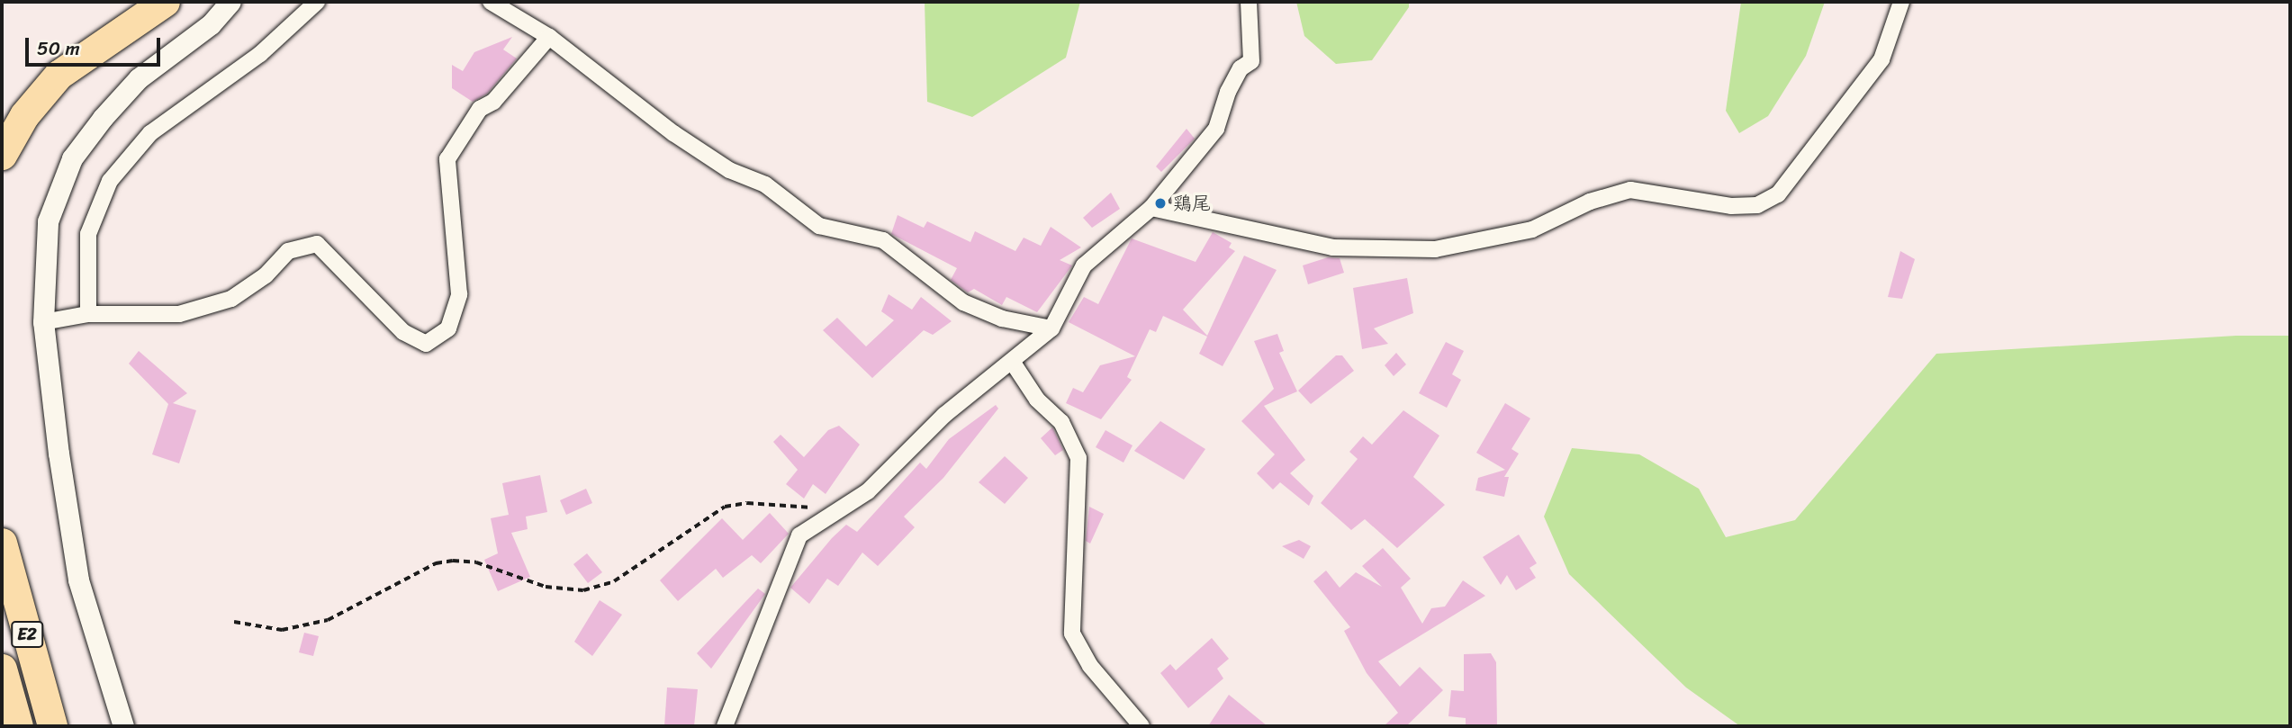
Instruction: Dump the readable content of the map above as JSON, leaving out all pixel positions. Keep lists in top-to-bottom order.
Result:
{
  "streets": {
    "highway": ["E2"]
  },
  "places": ["鶏尾"],
  "scale_bar": "50 m"
}
